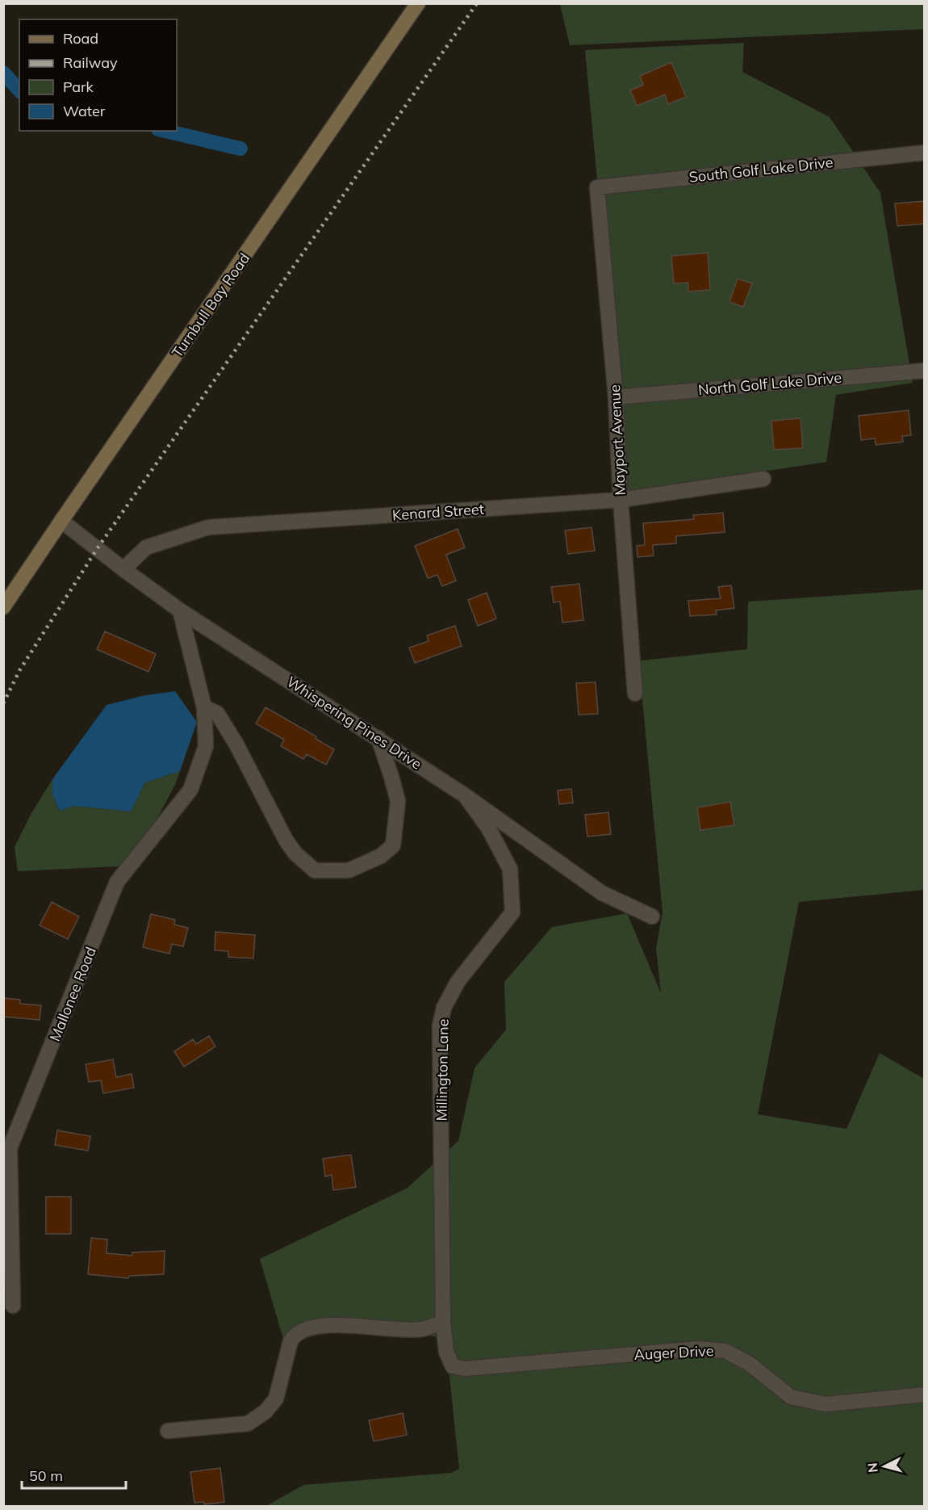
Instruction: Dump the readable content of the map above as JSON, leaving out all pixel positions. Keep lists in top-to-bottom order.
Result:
{
  "streets": {
    "street": [
      "South Golf Lake Drive",
      "Turnbull Bay Road",
      "North Golf Lake Drive",
      "Mayport Avenue",
      "Kenard Street",
      "Whispering Pines Drive",
      "Mallonee Road",
      "Millington Lane",
      "Auger Drive"
    ]
  },
  "crossings": [
    ["South Golf Lake Drive", "Mayport Avenue"],
    ["Turnbull Bay Road", "Whispering Pines Drive"],
    ["North Golf Lake Drive", "Mayport Avenue"],
    ["Mayport Avenue", "Kenard Street"],
    ["Kenard Street", "Whispering Pines Drive"],
    ["Whispering Pines Drive", "Mallonee Road"],
    ["Whispering Pines Drive", "Millington Lane"],
    ["Millington Lane", "Auger Drive"]
  ],
  "legend": [
    "Road",
    "Railway",
    "Park",
    "Water"
  ],
  "scale_bar": "50 m",
  "north": "left"
}
